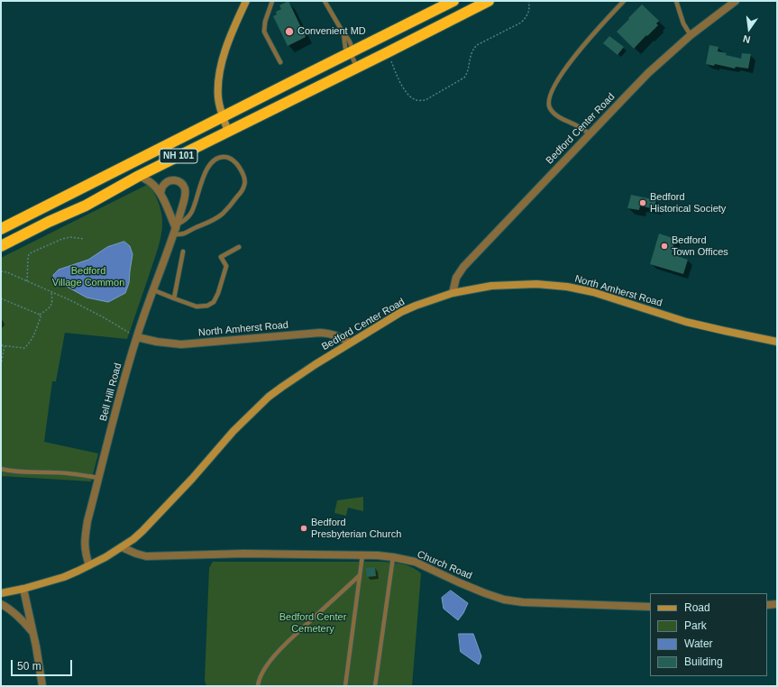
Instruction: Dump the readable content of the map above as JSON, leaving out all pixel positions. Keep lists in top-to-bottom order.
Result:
{
  "streets": {
    "highway": ["NH 101"],
    "street": [
      "Bedford Center Road",
      "North Amherst Road",
      "Bell Hill Road",
      "Church Road"
    ]
  },
  "crossings": [
    ["Bedford Center Road", "North Amherst Road"],
    ["Bedford Center Road", "Bell Hill Road"],
    ["Bedford Center Road", "Church Road"],
    ["North Amherst Road", "Bell Hill Road"]
  ],
  "parks": ["Bedford Village Common", "Bedford Center Cemetery"],
  "places": [
    "Convenient MD",
    "Bedford Historical Society",
    "Bedford Town Offices",
    "Bedford Presbyterian Church"
  ],
  "legend": [
    "Road",
    "Park",
    "Water",
    "Building"
  ],
  "scale_bar": "50 m",
  "north": "bottom"
}
